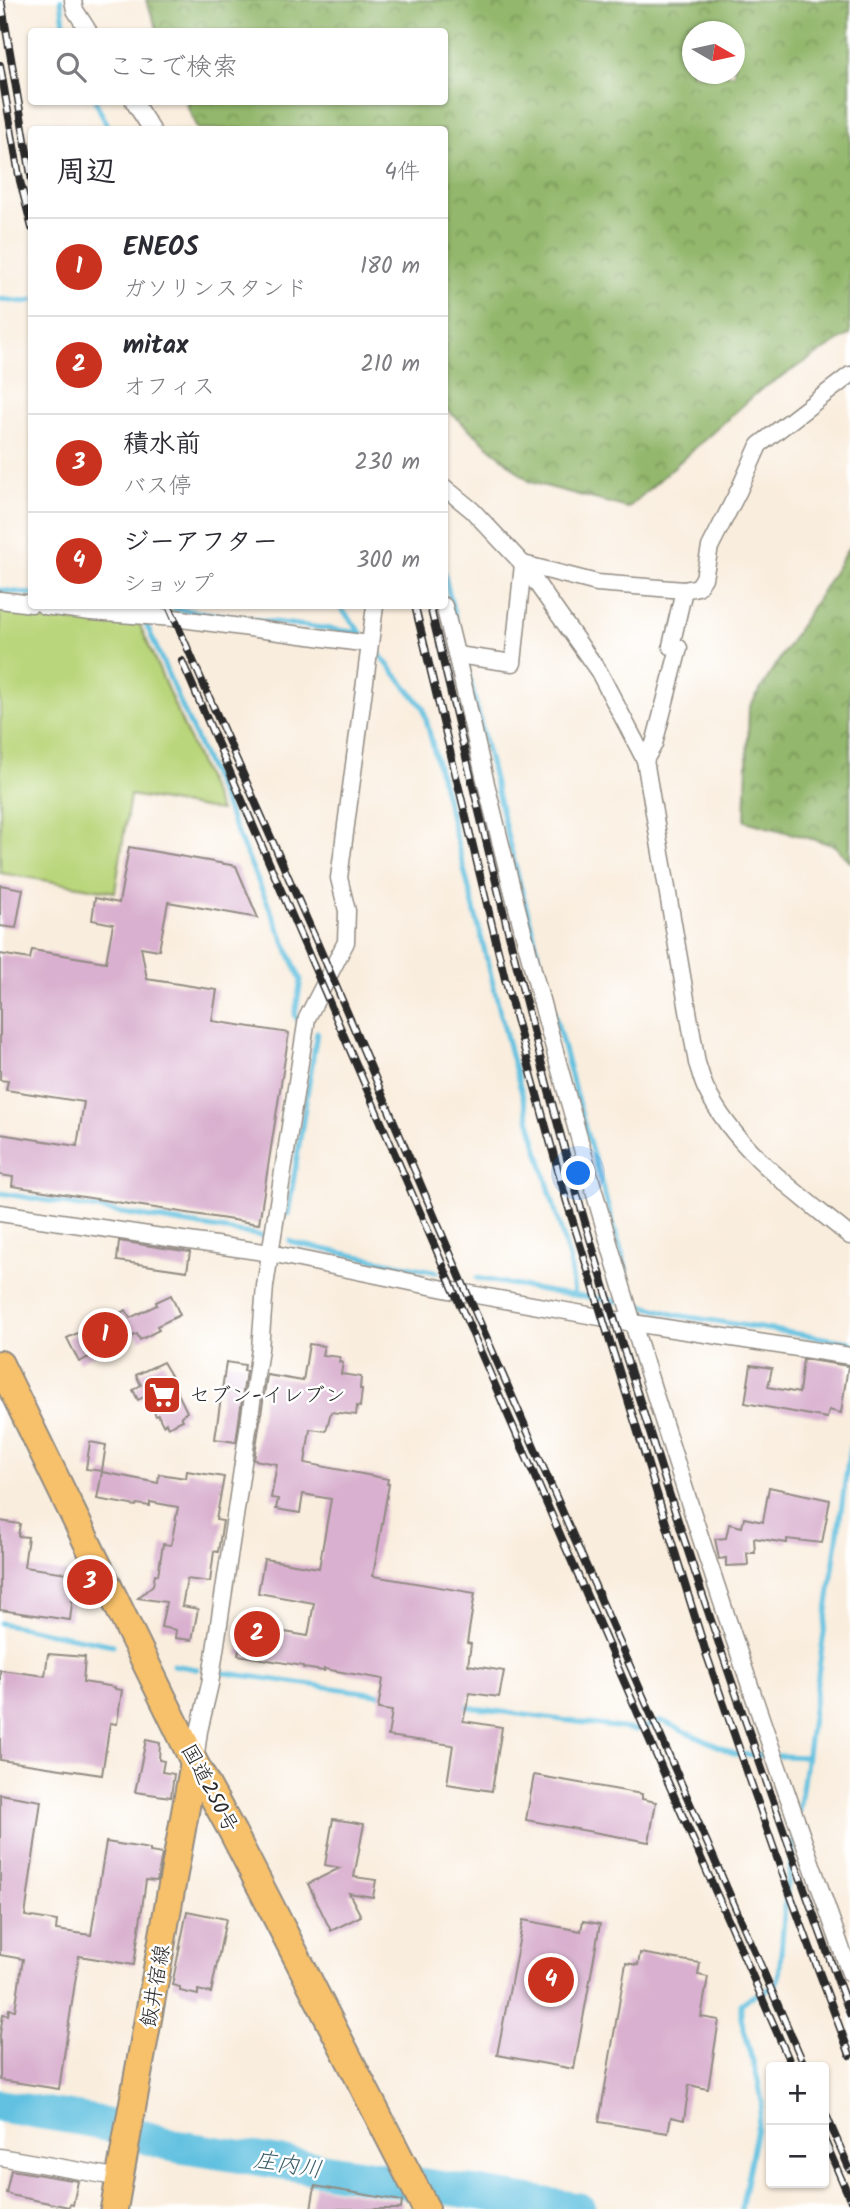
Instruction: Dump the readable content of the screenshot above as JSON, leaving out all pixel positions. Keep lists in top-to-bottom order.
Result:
{
  "streets": {
    "main road": ["国道250号", "飯井宿線"]
  },
  "crossings": [
    ["国道250号", "飯井宿線"]
  ],
  "water": ["庄内川"],
  "places": {
    "supermarket": ["セブン-イレブン"]
  },
  "north": "right",
  "page": {
    "search": "ここで検索",
    "heading": ["周辺", "4件"],
    "list": [
      {
        "mark": "1",
        "name": "ENEOS",
        "note": "ガソリンスタンド",
        "value": "180 m"
      },
      {
        "mark": "2",
        "name": "mitax",
        "note": "オフィス",
        "value": "210 m"
      },
      {
        "mark": "3",
        "name": "積水前",
        "note": "バス停",
        "value": "230 m"
      },
      {
        "mark": "4",
        "name": "ジーアフター",
        "note": "ショップ",
        "value": "300 m"
      }
    ],
    "pins": [
      "1",
      "3",
      "2",
      "4"
    ],
    "map_buttons": ["+", "−"]
  }
}
